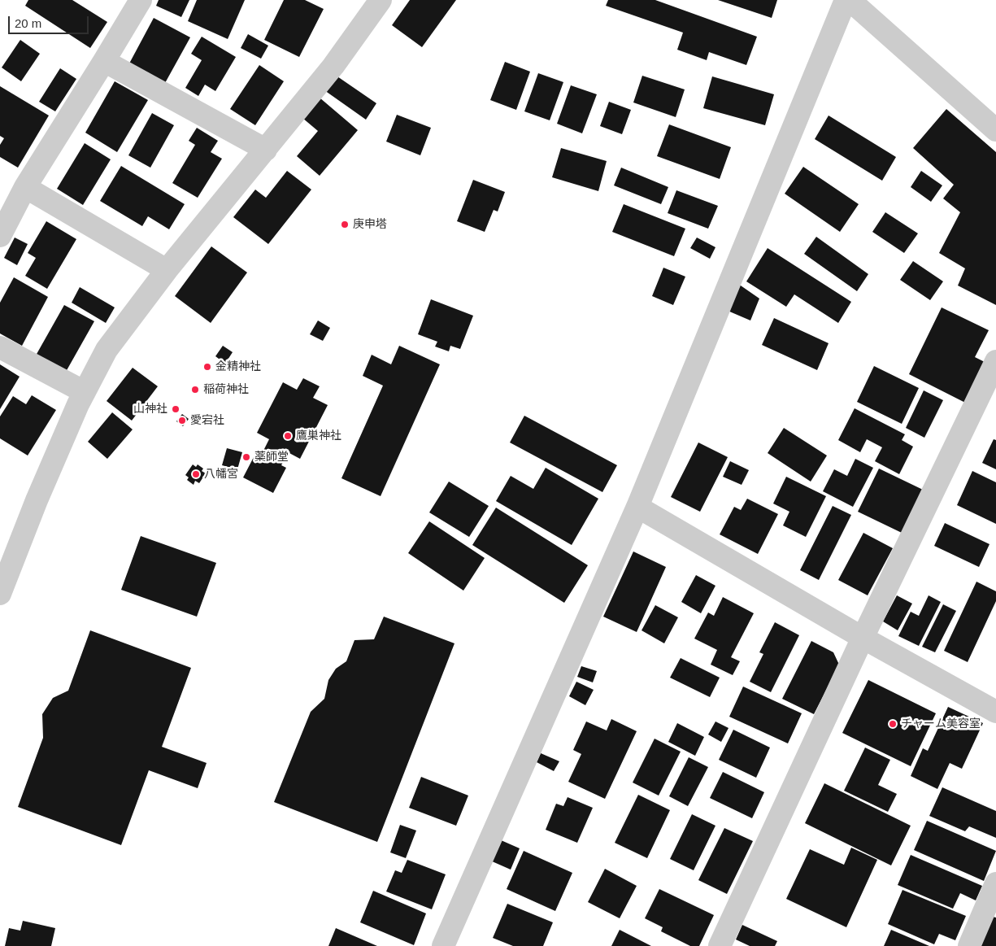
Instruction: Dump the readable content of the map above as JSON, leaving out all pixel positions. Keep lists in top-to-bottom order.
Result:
{
  "places": [
    "庚申塔",
    "金精神社",
    "稲荷神社",
    "山神社",
    "愛宕社",
    "鷹巣神社",
    "薬師堂",
    "八幡宮",
    "チャーム美容室"
  ],
  "scale_bar": "20 m"
}
